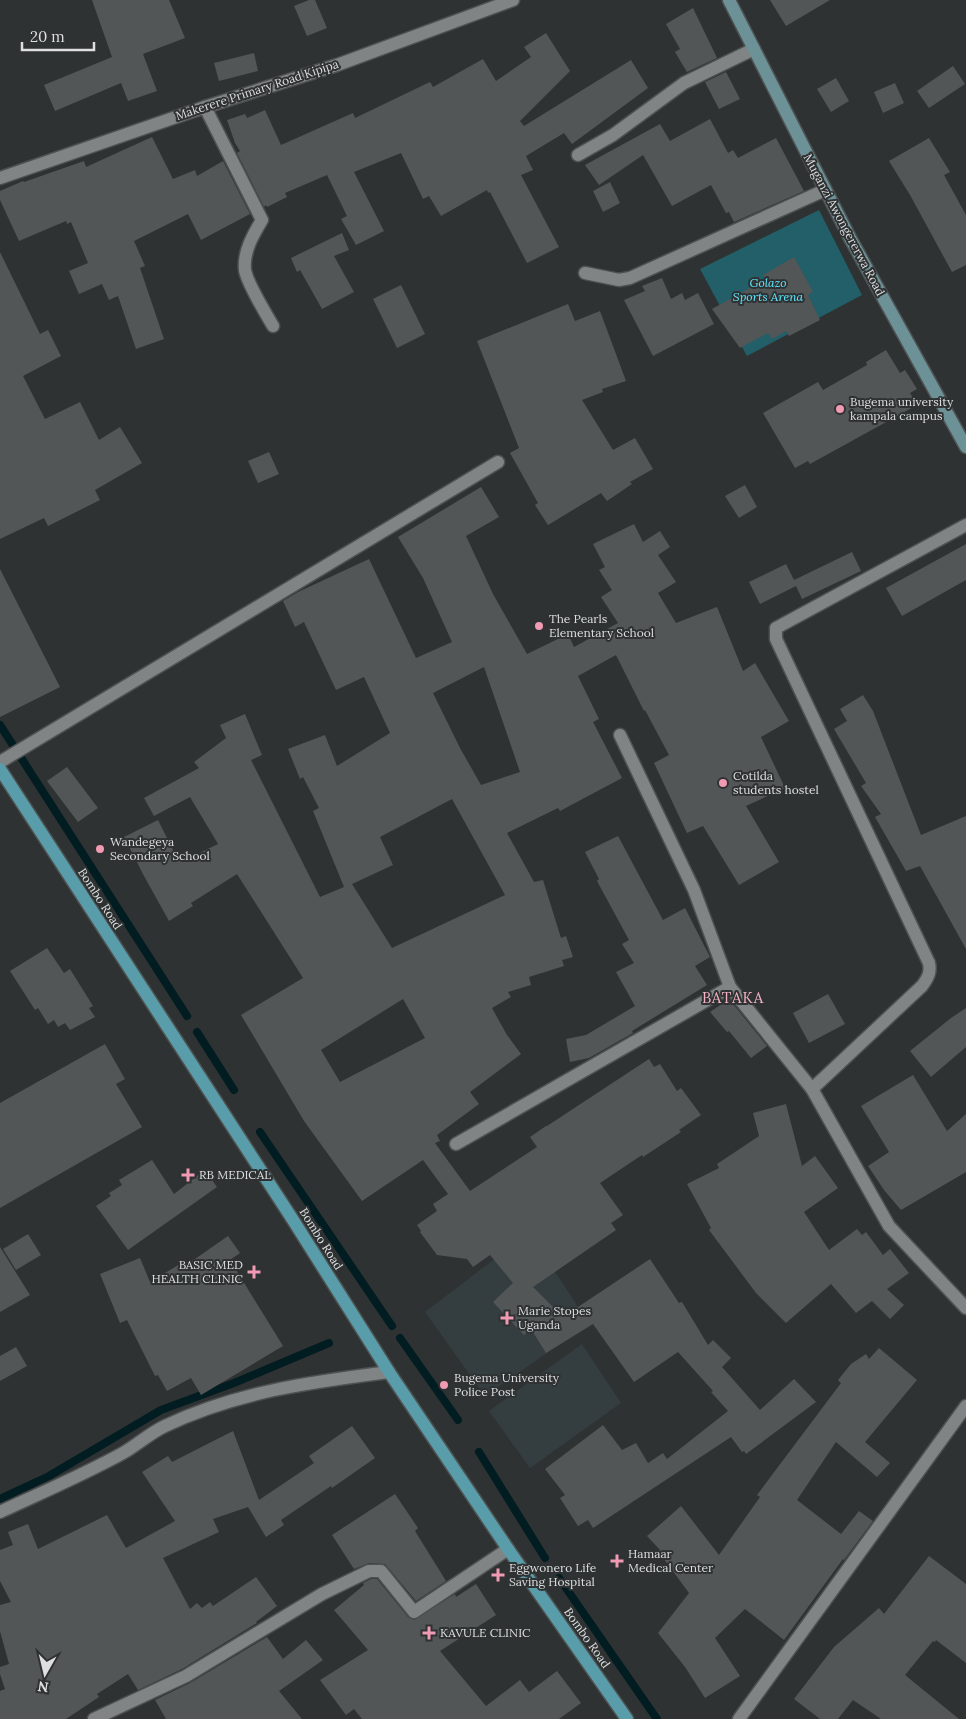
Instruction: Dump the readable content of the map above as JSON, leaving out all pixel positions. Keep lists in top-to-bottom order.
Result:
{
  "streets": {
    "main road": ["Bombo Road"],
    "street": ["Makerere Primary Road Kipipa", "Muganzi Awongererwa Road"]
  },
  "districts": ["BATAKA"],
  "parks": ["Golazo Sports Arena"],
  "places": {
    "other": [
      "Bugema university kampala campus",
      "The Pearls Elementary School",
      "Cotilda students hostel",
      "Wandegeya Secondary School",
      "Bugema University Police Post"
    ],
    "health": [
      "RB MEDICAL",
      "BASIC MED HEALTH CLINIC",
      "Marie Stopes Uganda",
      "Hamaar Medical Center",
      "Eggwonero Life Saving Hospital",
      "KAVULE CLINIC"
    ]
  },
  "scale_bar": "20 m",
  "north": "bottom"
}
